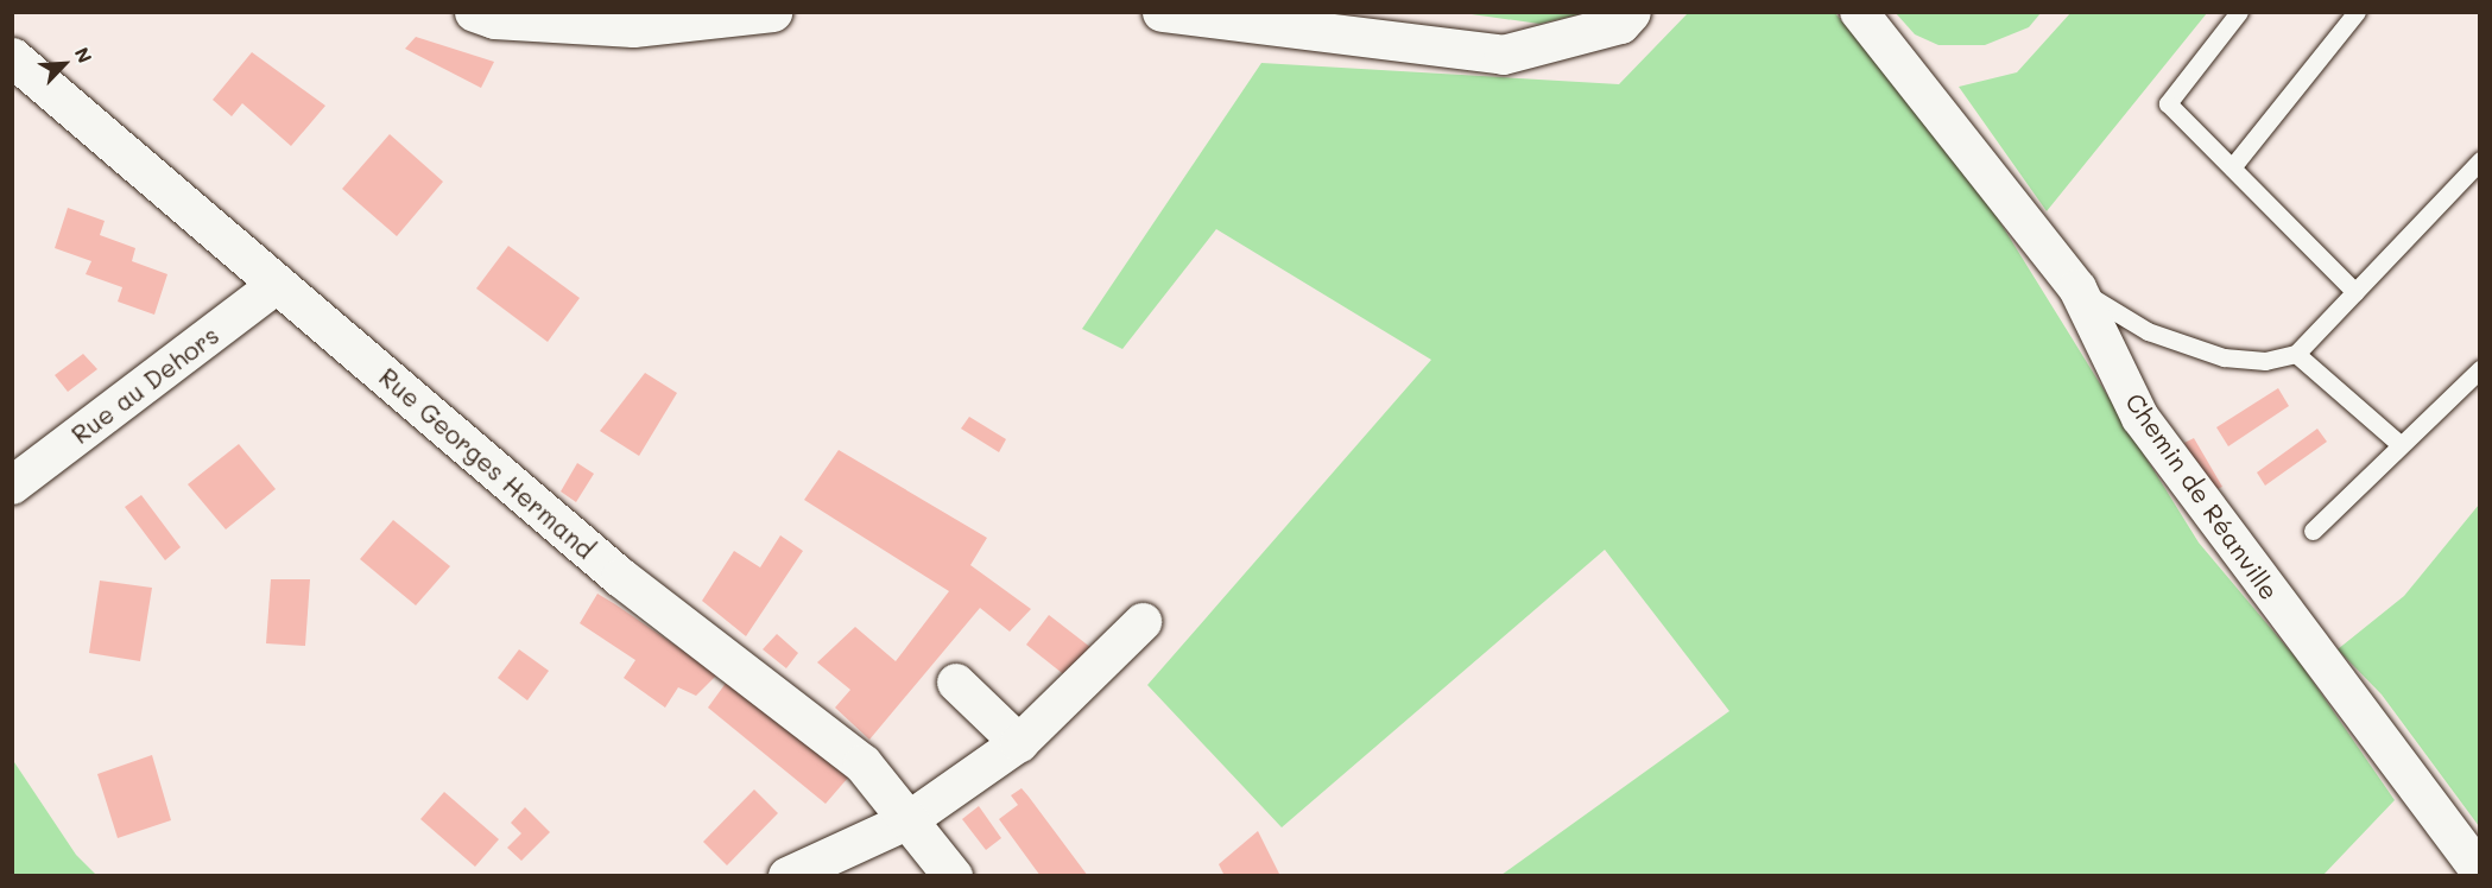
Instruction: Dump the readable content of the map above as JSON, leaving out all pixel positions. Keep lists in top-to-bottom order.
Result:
{
  "streets": {
    "street": ["Rue au Dehors", "Rue Georges Hermand", "Chemin de Réanville"]
  },
  "crossings": [
    ["Rue au Dehors", "Rue Georges Hermand"]
  ],
  "north": "top right"
}
